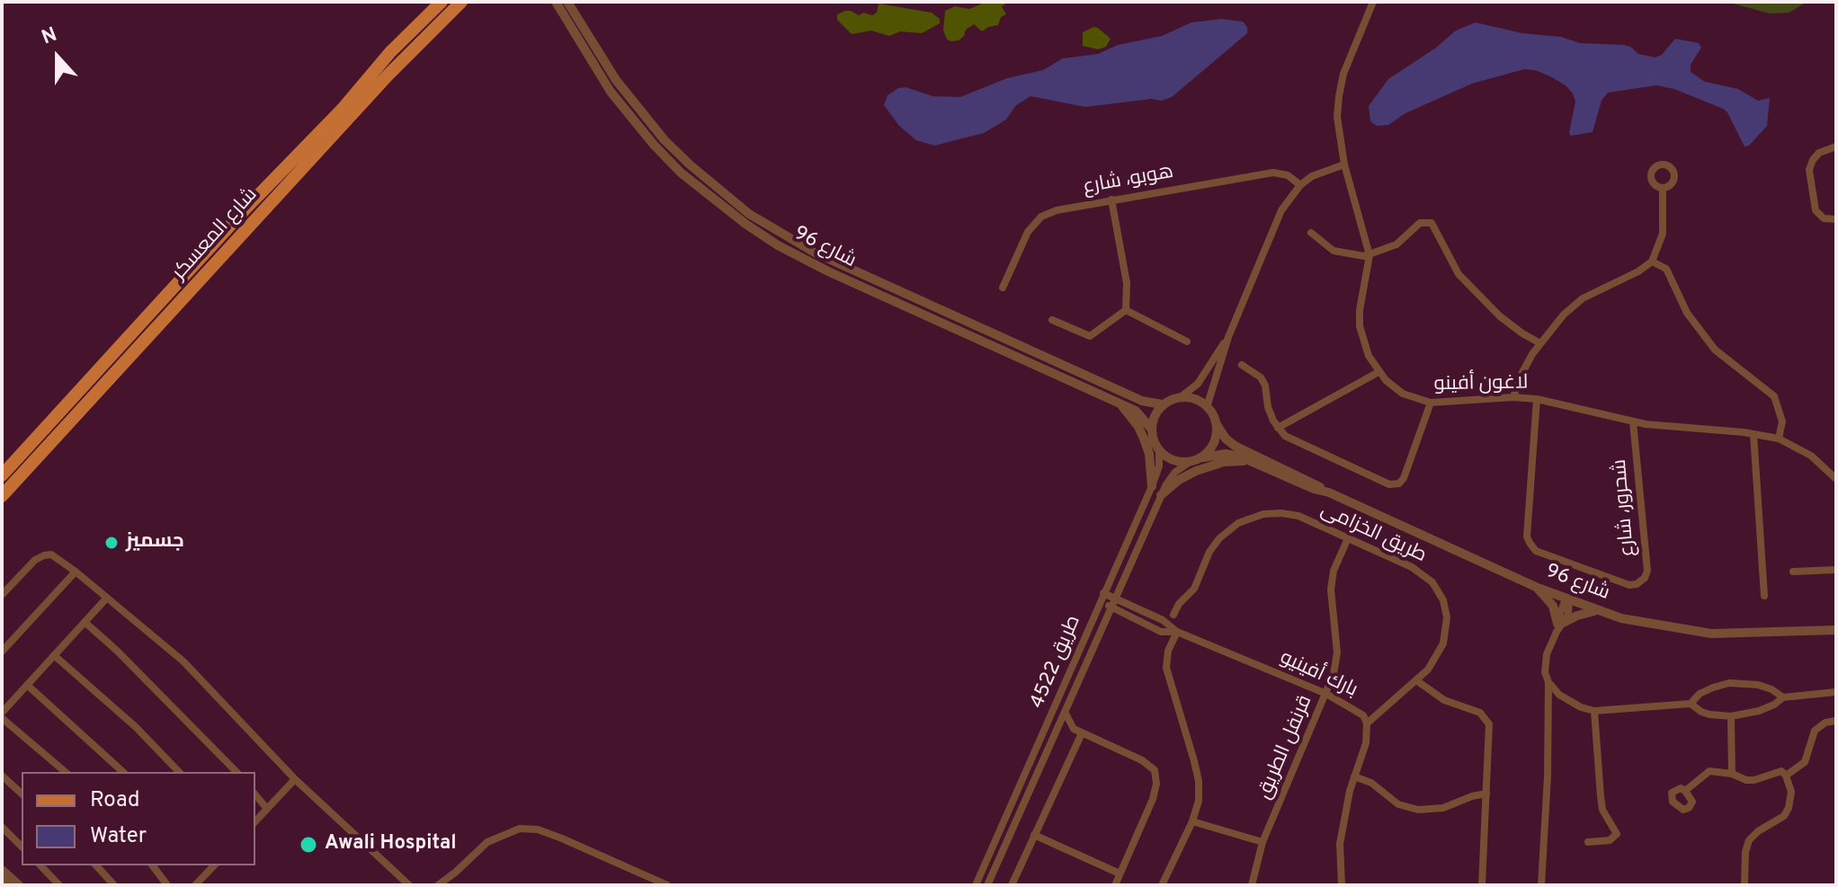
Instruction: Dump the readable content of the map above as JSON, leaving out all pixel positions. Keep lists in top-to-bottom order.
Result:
{
  "streets": {
    "main road": ["شارع المعسكر"],
    "street": [
      "هوبو، شارع",
      "شارع 96",
      "لاغون أفينو",
      "شحرور، شارع",
      "طريق الخزامى",
      "طريق 4522",
      "بارك أفينيو",
      "قرنفل الطريق"
    ]
  },
  "crossings": [
    ["شارع 96", "طريق 4522"],
    ["لاغون أفينو", "شحرور، شارع"],
    ["طريق الخزامى", "بارك أفينيو"],
    ["طريق الخزامى", "قرنفل الطريق"],
    ["طريق 4522", "بارك أفينيو"],
    ["بارك أفينيو", "قرنفل الطريق"]
  ],
  "places": ["جسميز", "Awali Hospital"],
  "legend": ["Road", "Water"],
  "north": "top"
}
